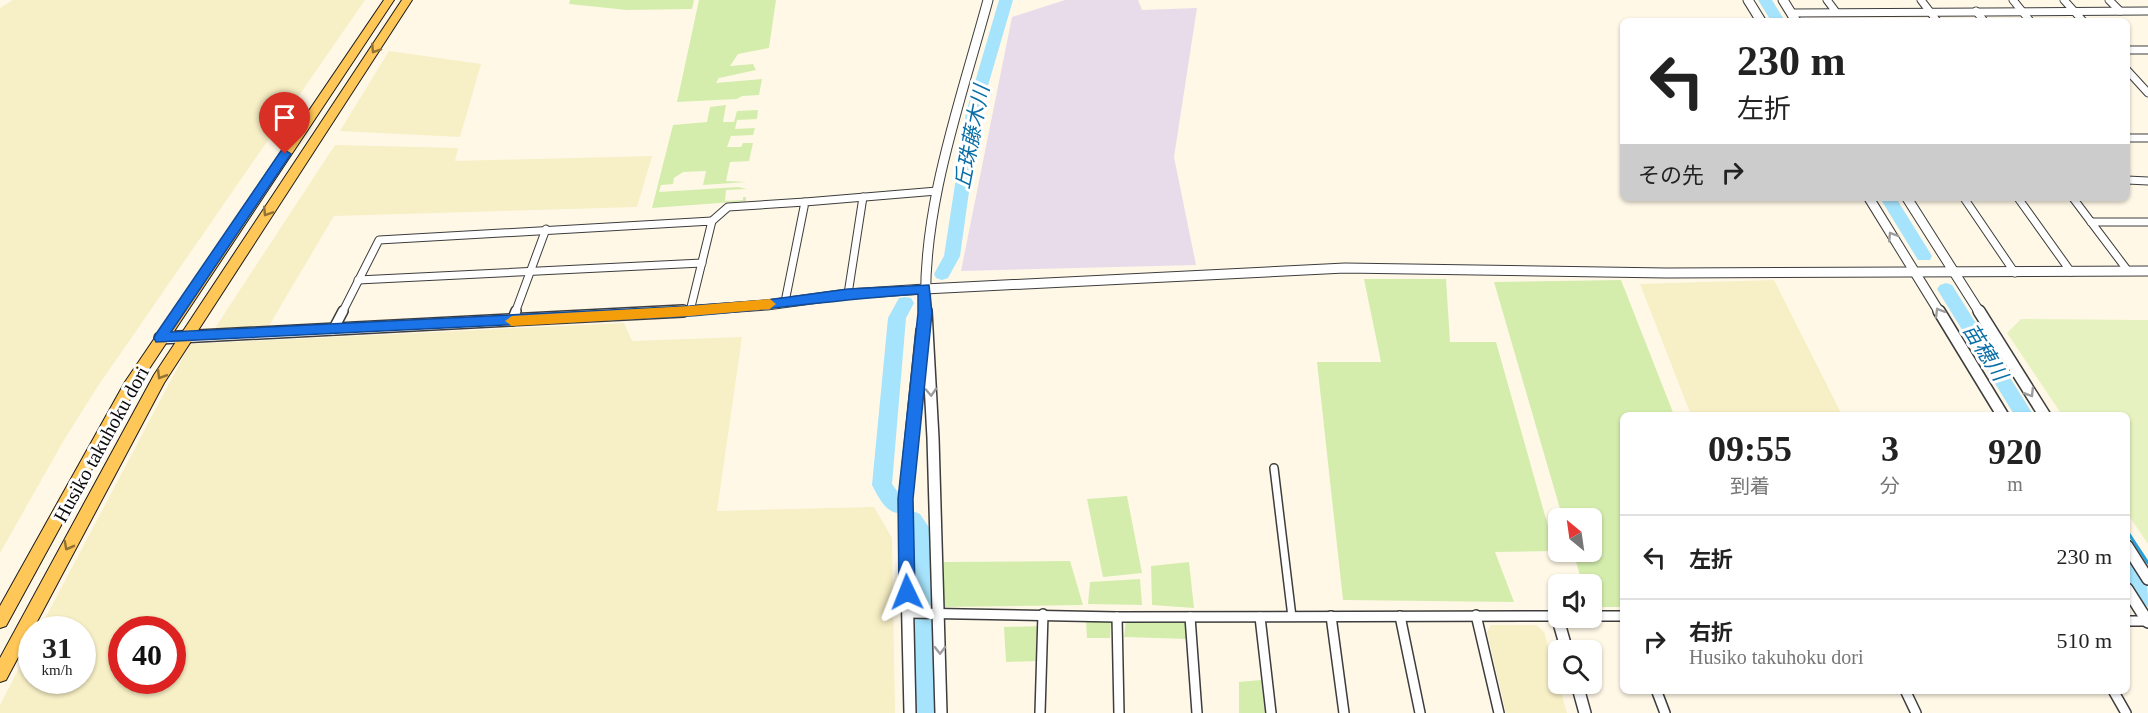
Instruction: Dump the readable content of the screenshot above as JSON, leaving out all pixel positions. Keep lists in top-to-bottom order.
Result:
{
  "streets": {
    "main road": ["Husiko takuhoku dori"]
  },
  "water": ["丘珠藤木川", "苗穂川"],
  "north": "top left",
  "page": {
    "turn": ["230 m", "左折"],
    "then": "その先",
    "eta": [
      "09:55",
      "到着",
      "3",
      "分",
      "920",
      "m"
    ],
    "list": [
      {
        "name": "左折",
        "value": "230 m"
      },
      {
        "name": "右折",
        "note": "Husiko takuhoku dori",
        "value": "510 m"
      }
    ],
    "speed": "31 km/h",
    "limit": "40"
  }
}
